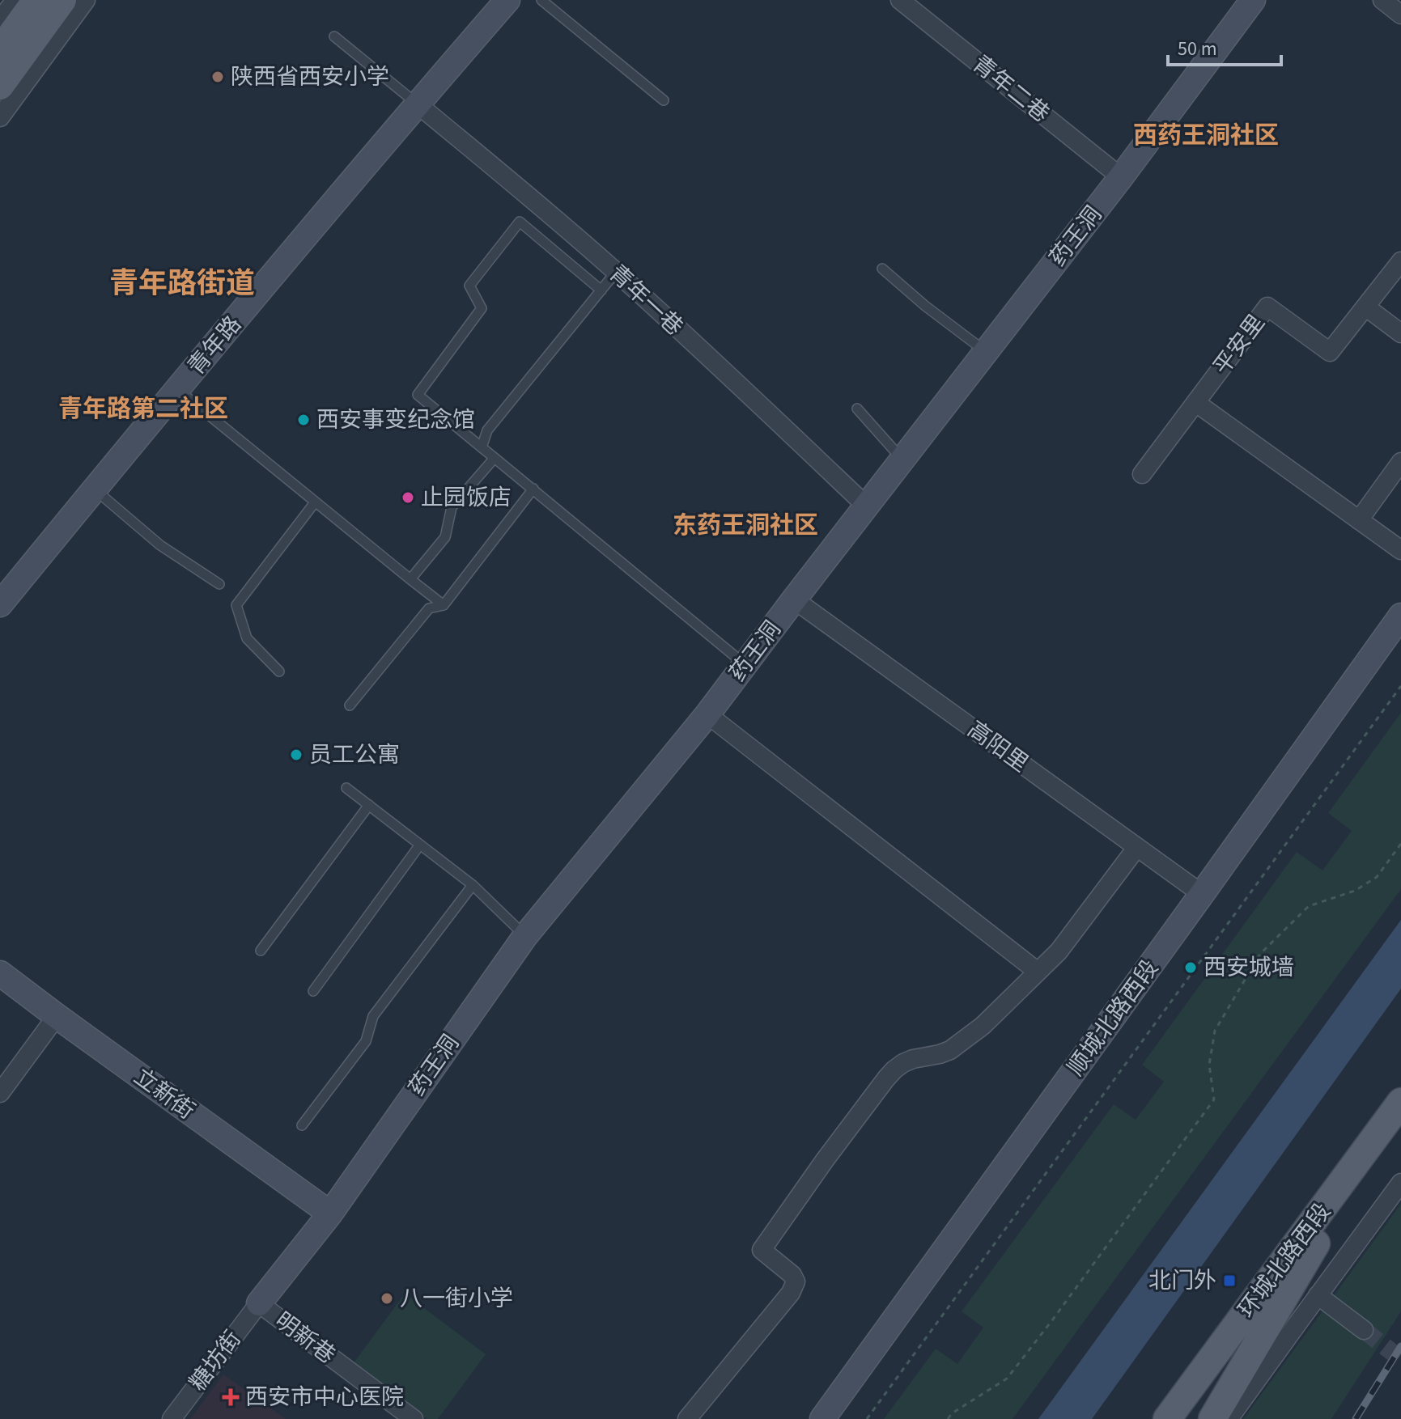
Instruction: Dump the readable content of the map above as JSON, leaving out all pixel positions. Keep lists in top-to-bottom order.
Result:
{
  "streets": {
    "main road": ["环城北路西段"],
    "street": [
      "青年二巷",
      "药王洞",
      "青年一巷",
      "平安里",
      "青年路",
      "高阳里",
      "顺城北路西段",
      "立新街",
      "明新巷",
      "糖坊街"
    ]
  },
  "crossings": [
    ["青年二巷", "药王洞"],
    ["药王洞", "青年一巷"],
    ["药王洞", "高阳里"],
    ["药王洞", "立新街"],
    ["药王洞", "明新巷"],
    ["药王洞", "糖坊街"],
    ["青年一巷", "青年路"],
    ["高阳里", "顺城北路西段"],
    ["明新巷", "糖坊街"]
  ],
  "districts": [
    "西药王洞社区",
    "青年路街道",
    "青年路第二社区",
    "东药王洞社区"
  ],
  "places": {
    "other": [
      "陕西省西安小学",
      "西安事变纪念馆",
      "止园饭店",
      "员工公寓",
      "西安城墙",
      "八一街小学"
    ],
    "transit": ["北门外"],
    "health": ["西安市中心医院"]
  },
  "scale_bar": "50 m"
}
